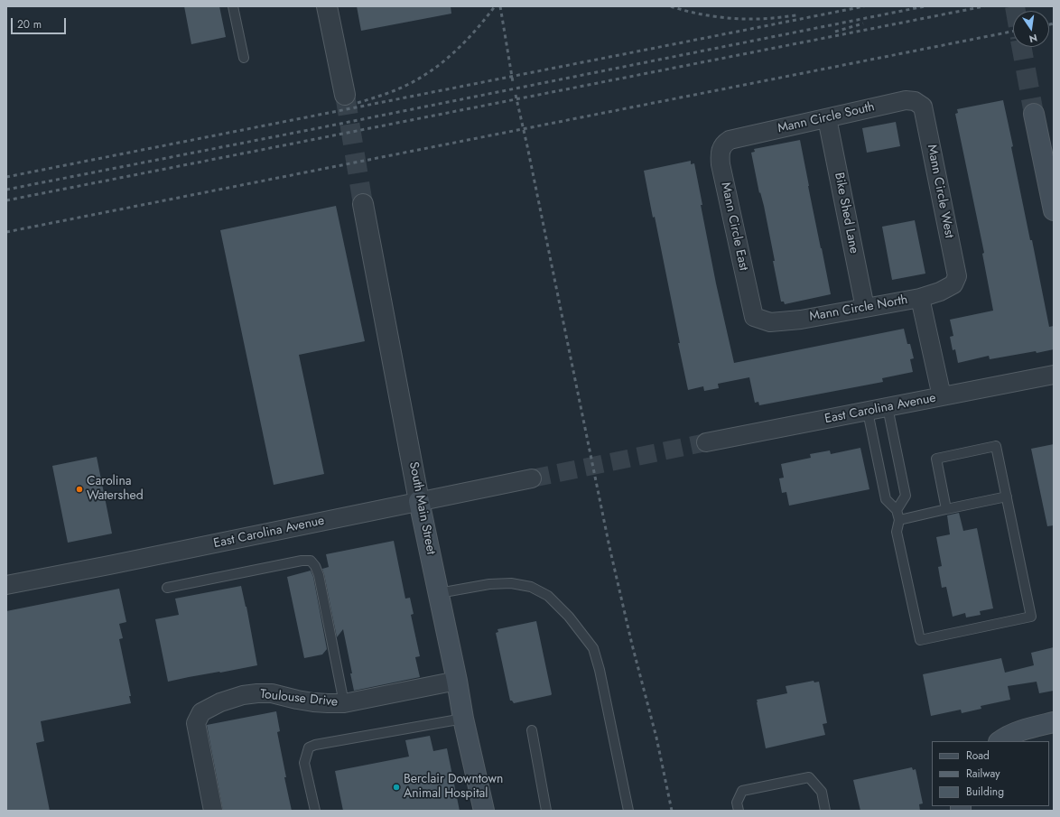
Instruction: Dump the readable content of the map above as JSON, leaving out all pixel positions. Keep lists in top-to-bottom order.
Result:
{
  "streets": {
    "main road": ["South Main Street"],
    "street": [
      "Mann Circle South",
      "Mann Circle West",
      "Bike Shed Lane",
      "Mann Circle East",
      "Mann Circle North",
      "East Carolina Avenue",
      "Toulouse Drive"
    ]
  },
  "crossings": [
    ["Mann Circle South", "Mann Circle West"],
    ["Mann Circle South", "Bike Shed Lane"],
    ["Mann Circle South", "Mann Circle East"],
    ["Mann Circle West", "Mann Circle North"],
    ["Bike Shed Lane", "Mann Circle North"],
    ["Mann Circle East", "Mann Circle North"],
    ["East Carolina Avenue", "South Main Street"],
    ["South Main Street", "Toulouse Drive"]
  ],
  "places": ["Carolina Watershed", "Berclair Downtown Animal Hospital"],
  "legend": ["Road", "Railway", "Building"],
  "scale_bar": "20 m",
  "north": "bottom"
}
